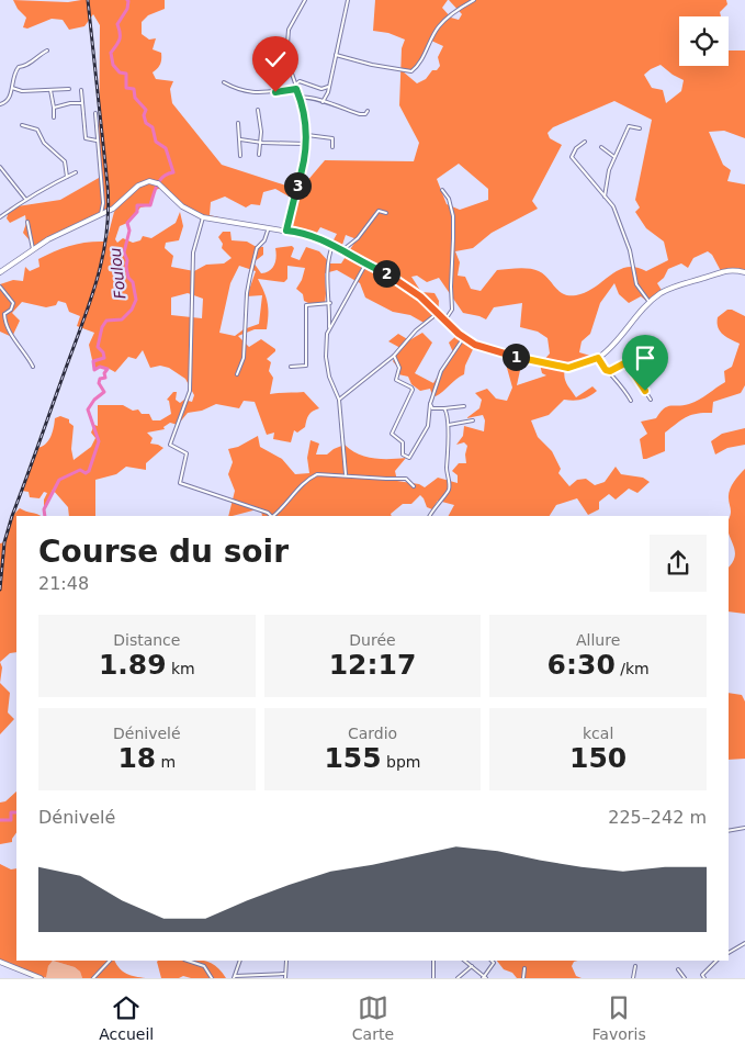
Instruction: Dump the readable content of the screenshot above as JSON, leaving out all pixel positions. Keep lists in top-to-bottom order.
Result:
{
  "water": ["Foulou"],
  "page": {
    "pins": ["3", "2", "1"],
    "heading": ["Course du soir", "21:48"],
    "stats": [
      ["Distance", "1.89 km"],
      ["Durée", "12:17"],
      ["Allure", "6:30 /km"],
      ["Dénivelé", "18 m"],
      ["Cardio", "155 bpm"],
      ["kcal", "150"]
    ],
    "chart": ["Dénivelé", "225–242 m"],
    "tabs": ["Accueil", "Carte", "Favoris"]
  }
}
